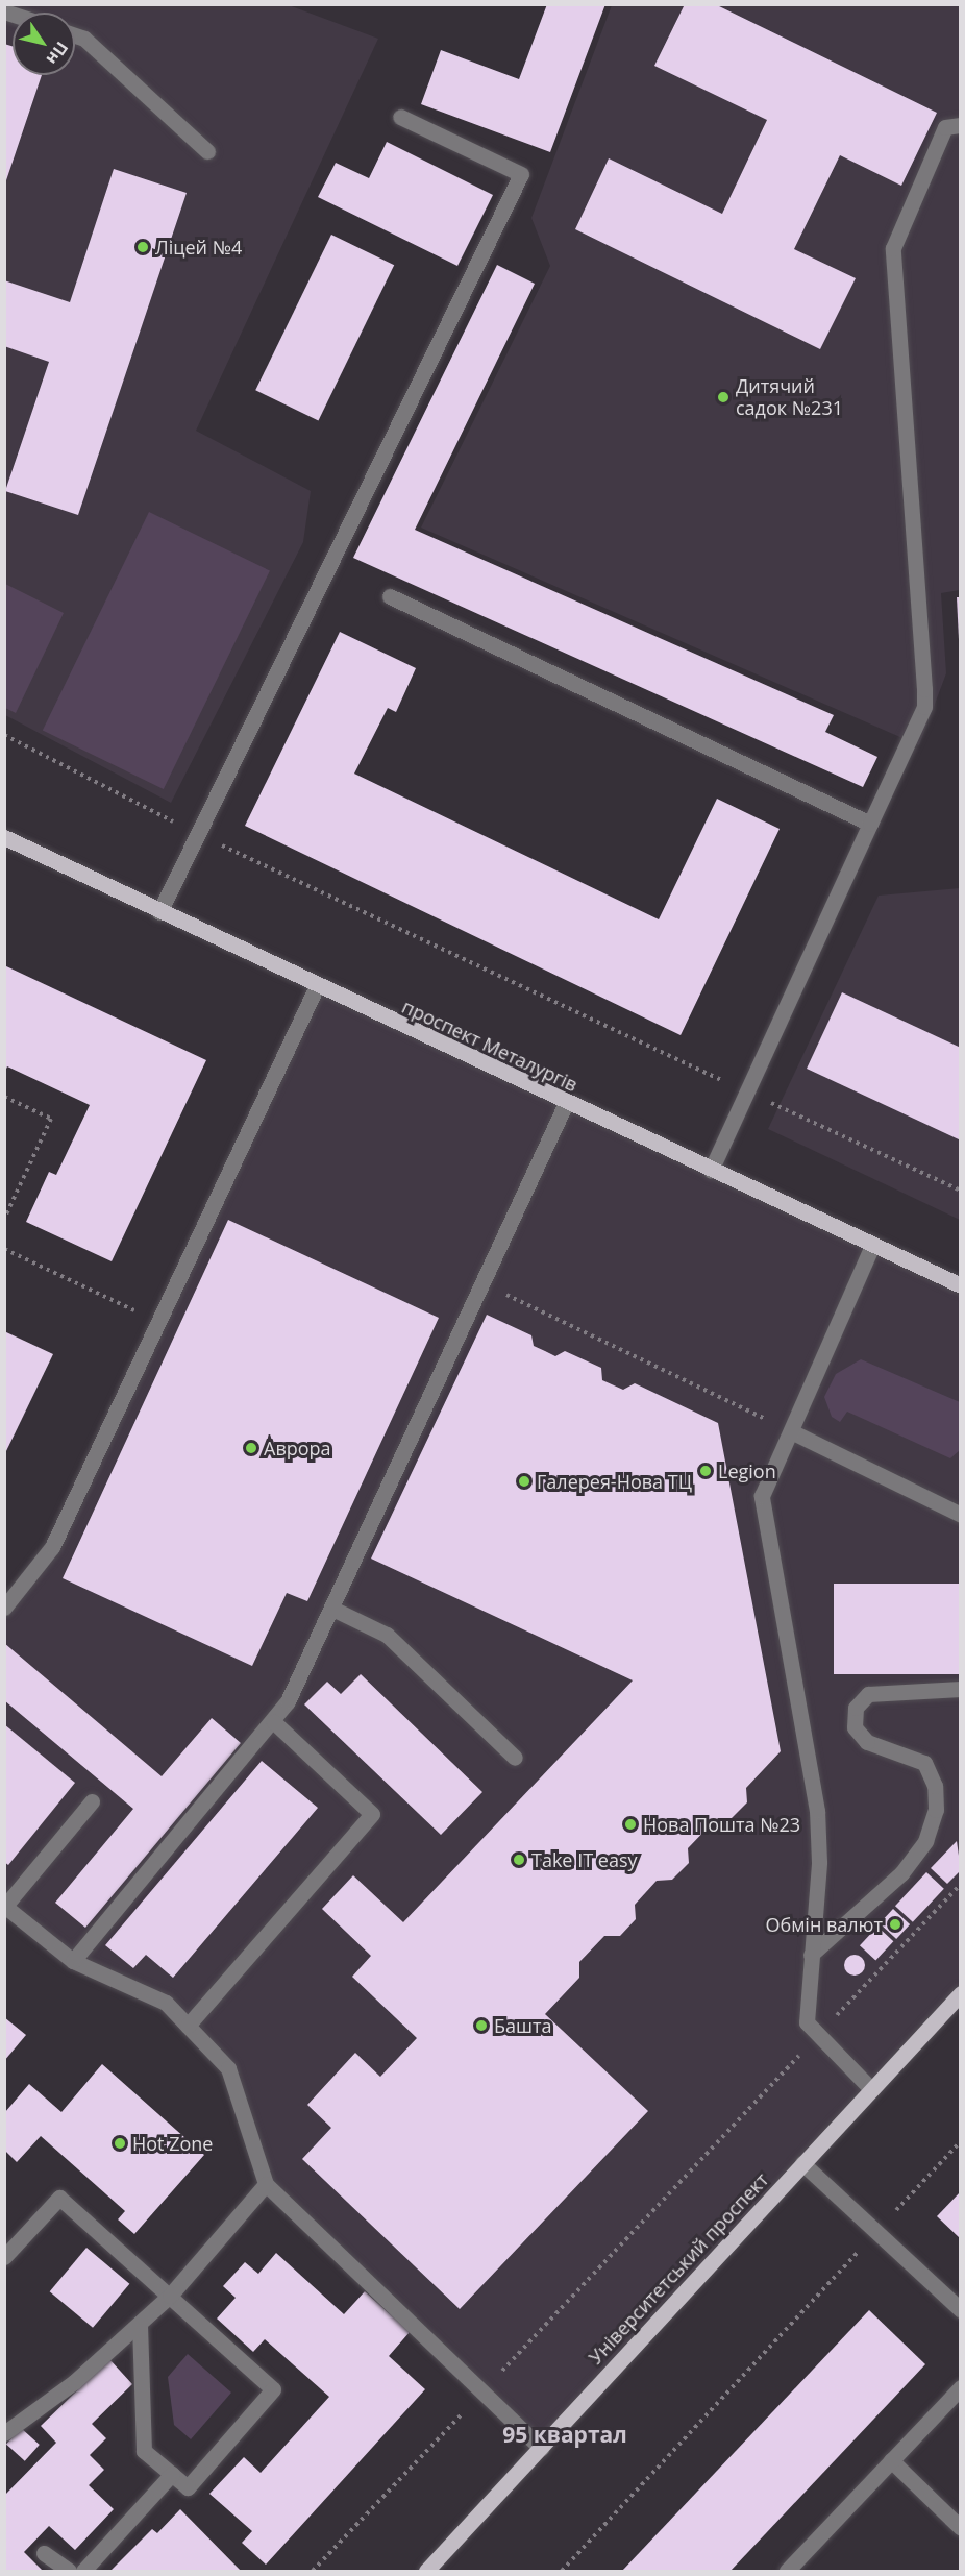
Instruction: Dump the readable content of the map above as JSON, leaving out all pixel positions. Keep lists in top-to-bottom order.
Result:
{
  "streets": {
    "main road": ["проспект Металургів", "Університетський проспект"]
  },
  "districts": ["95 квартал"],
  "places": [
    "Ліцей №4",
    "Дитячий садок №231",
    "Аврора",
    "Legion",
    "Галерея-Нова ТЦ",
    "Нова Пошта №23",
    "Take IT easy",
    "Обмін валют",
    "Башта",
    "Hot Zone"
  ],
  "north": "bottom right"
}
